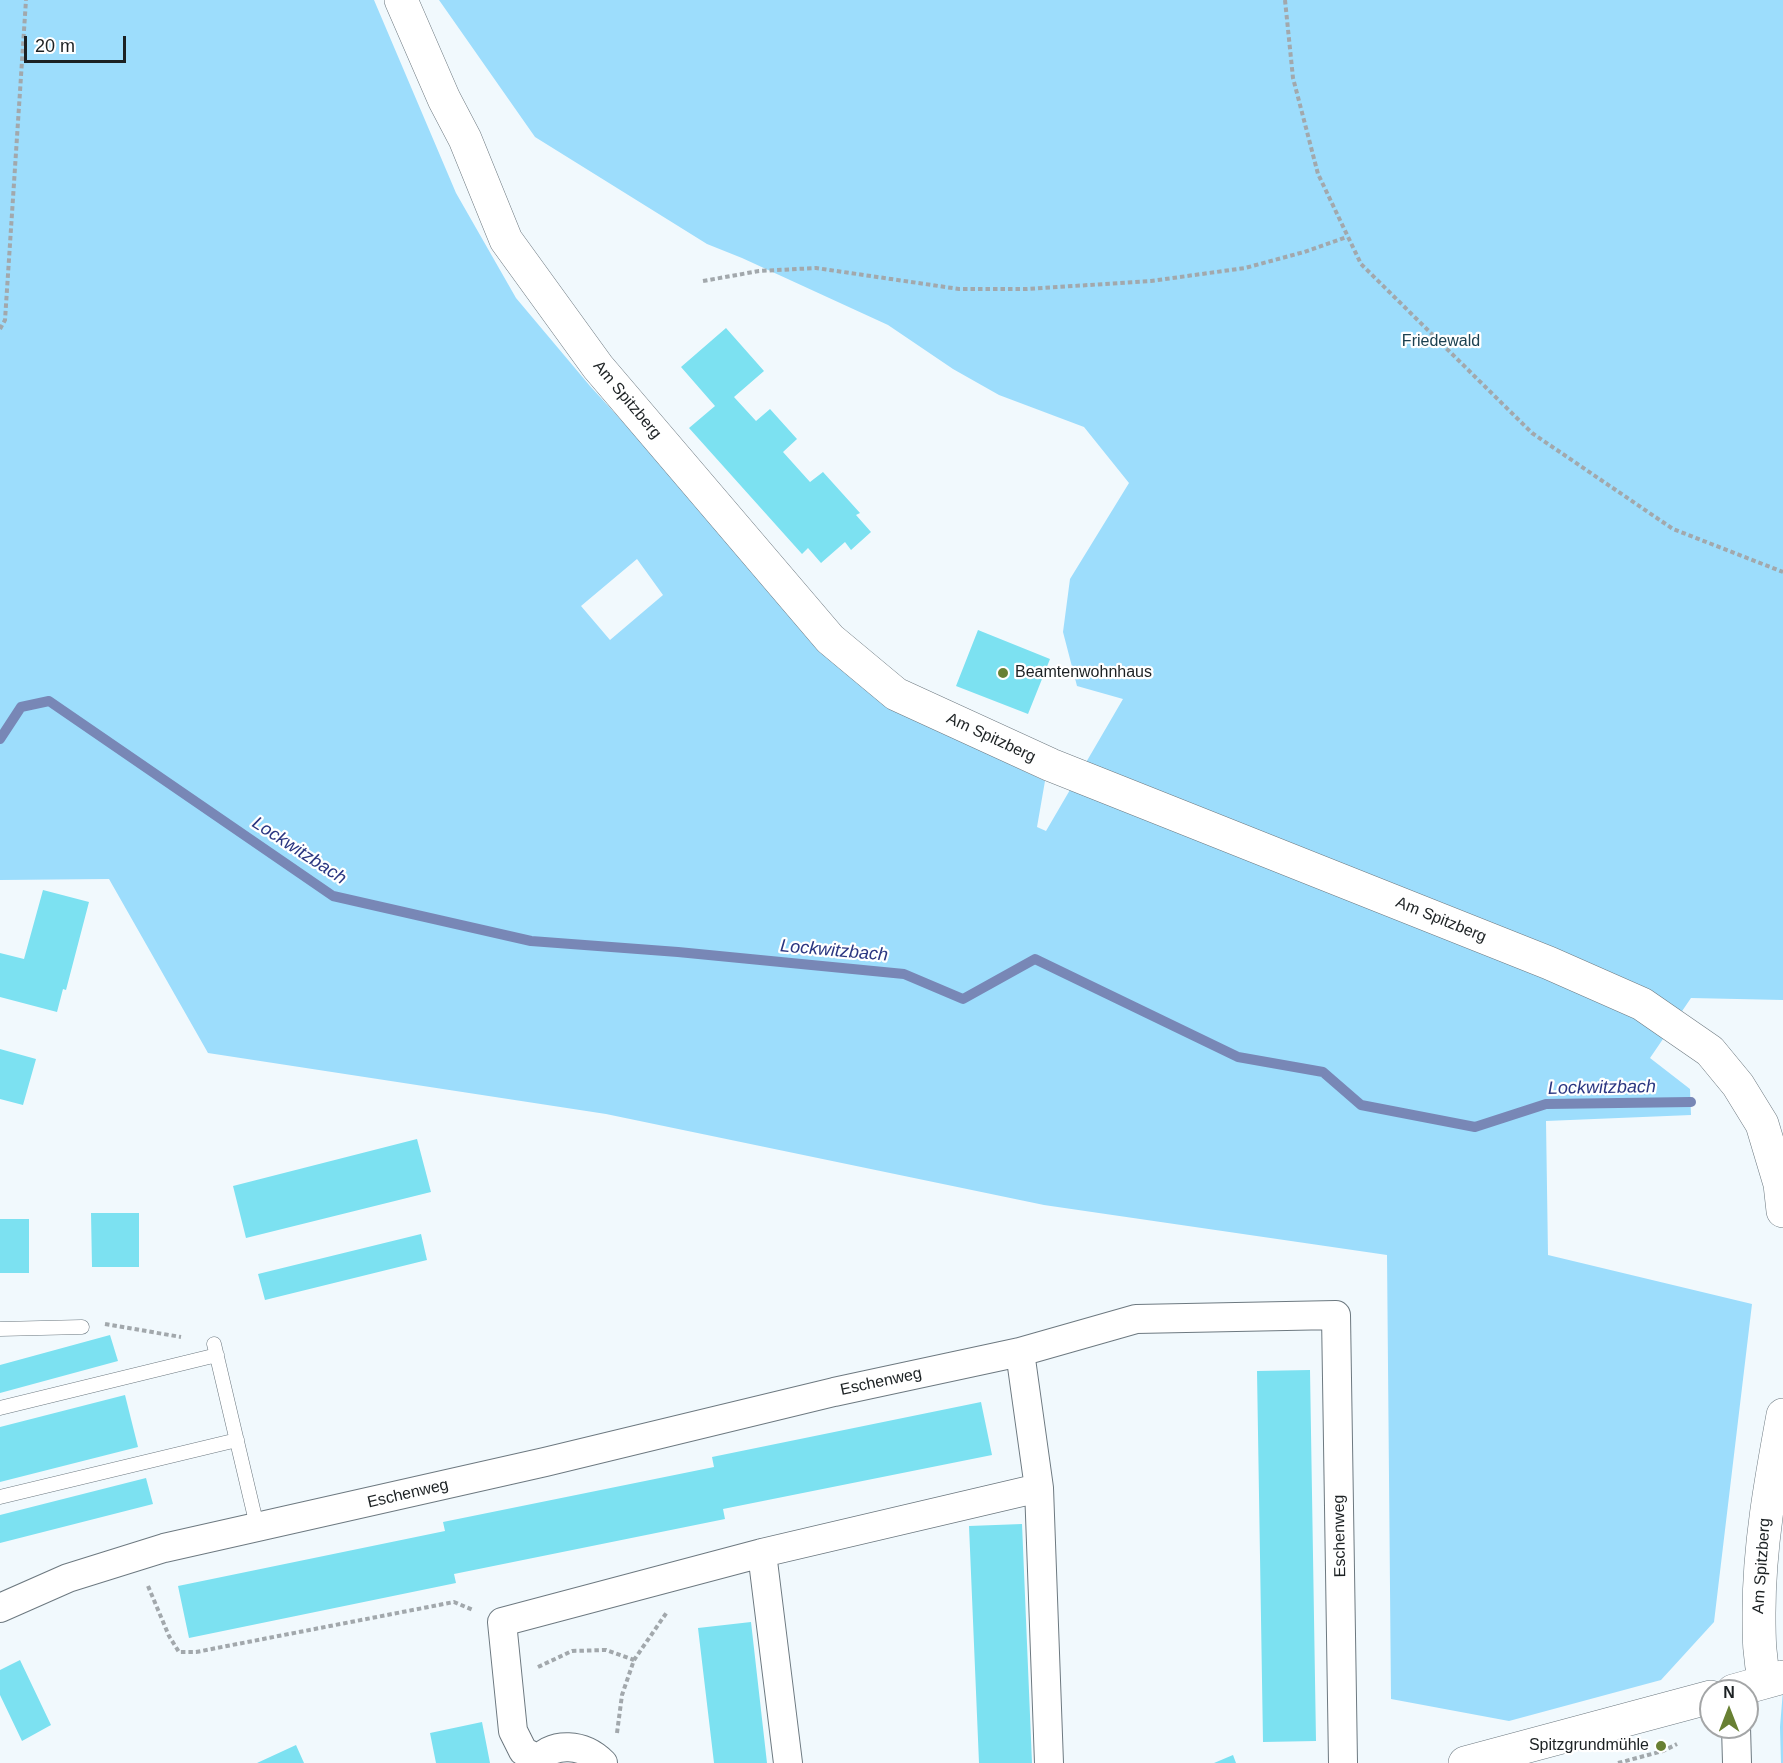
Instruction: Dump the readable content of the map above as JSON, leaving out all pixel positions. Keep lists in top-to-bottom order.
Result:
{
  "streets": {
    "street": ["Am Spitzberg", "Eschenweg"]
  },
  "water": ["Lockwitzbach"],
  "parks": ["Friedewald"],
  "places": ["Beamtenwohnhaus", "Spitzgrundmühle"],
  "scale_bar": "20 m",
  "north": "top"
}
